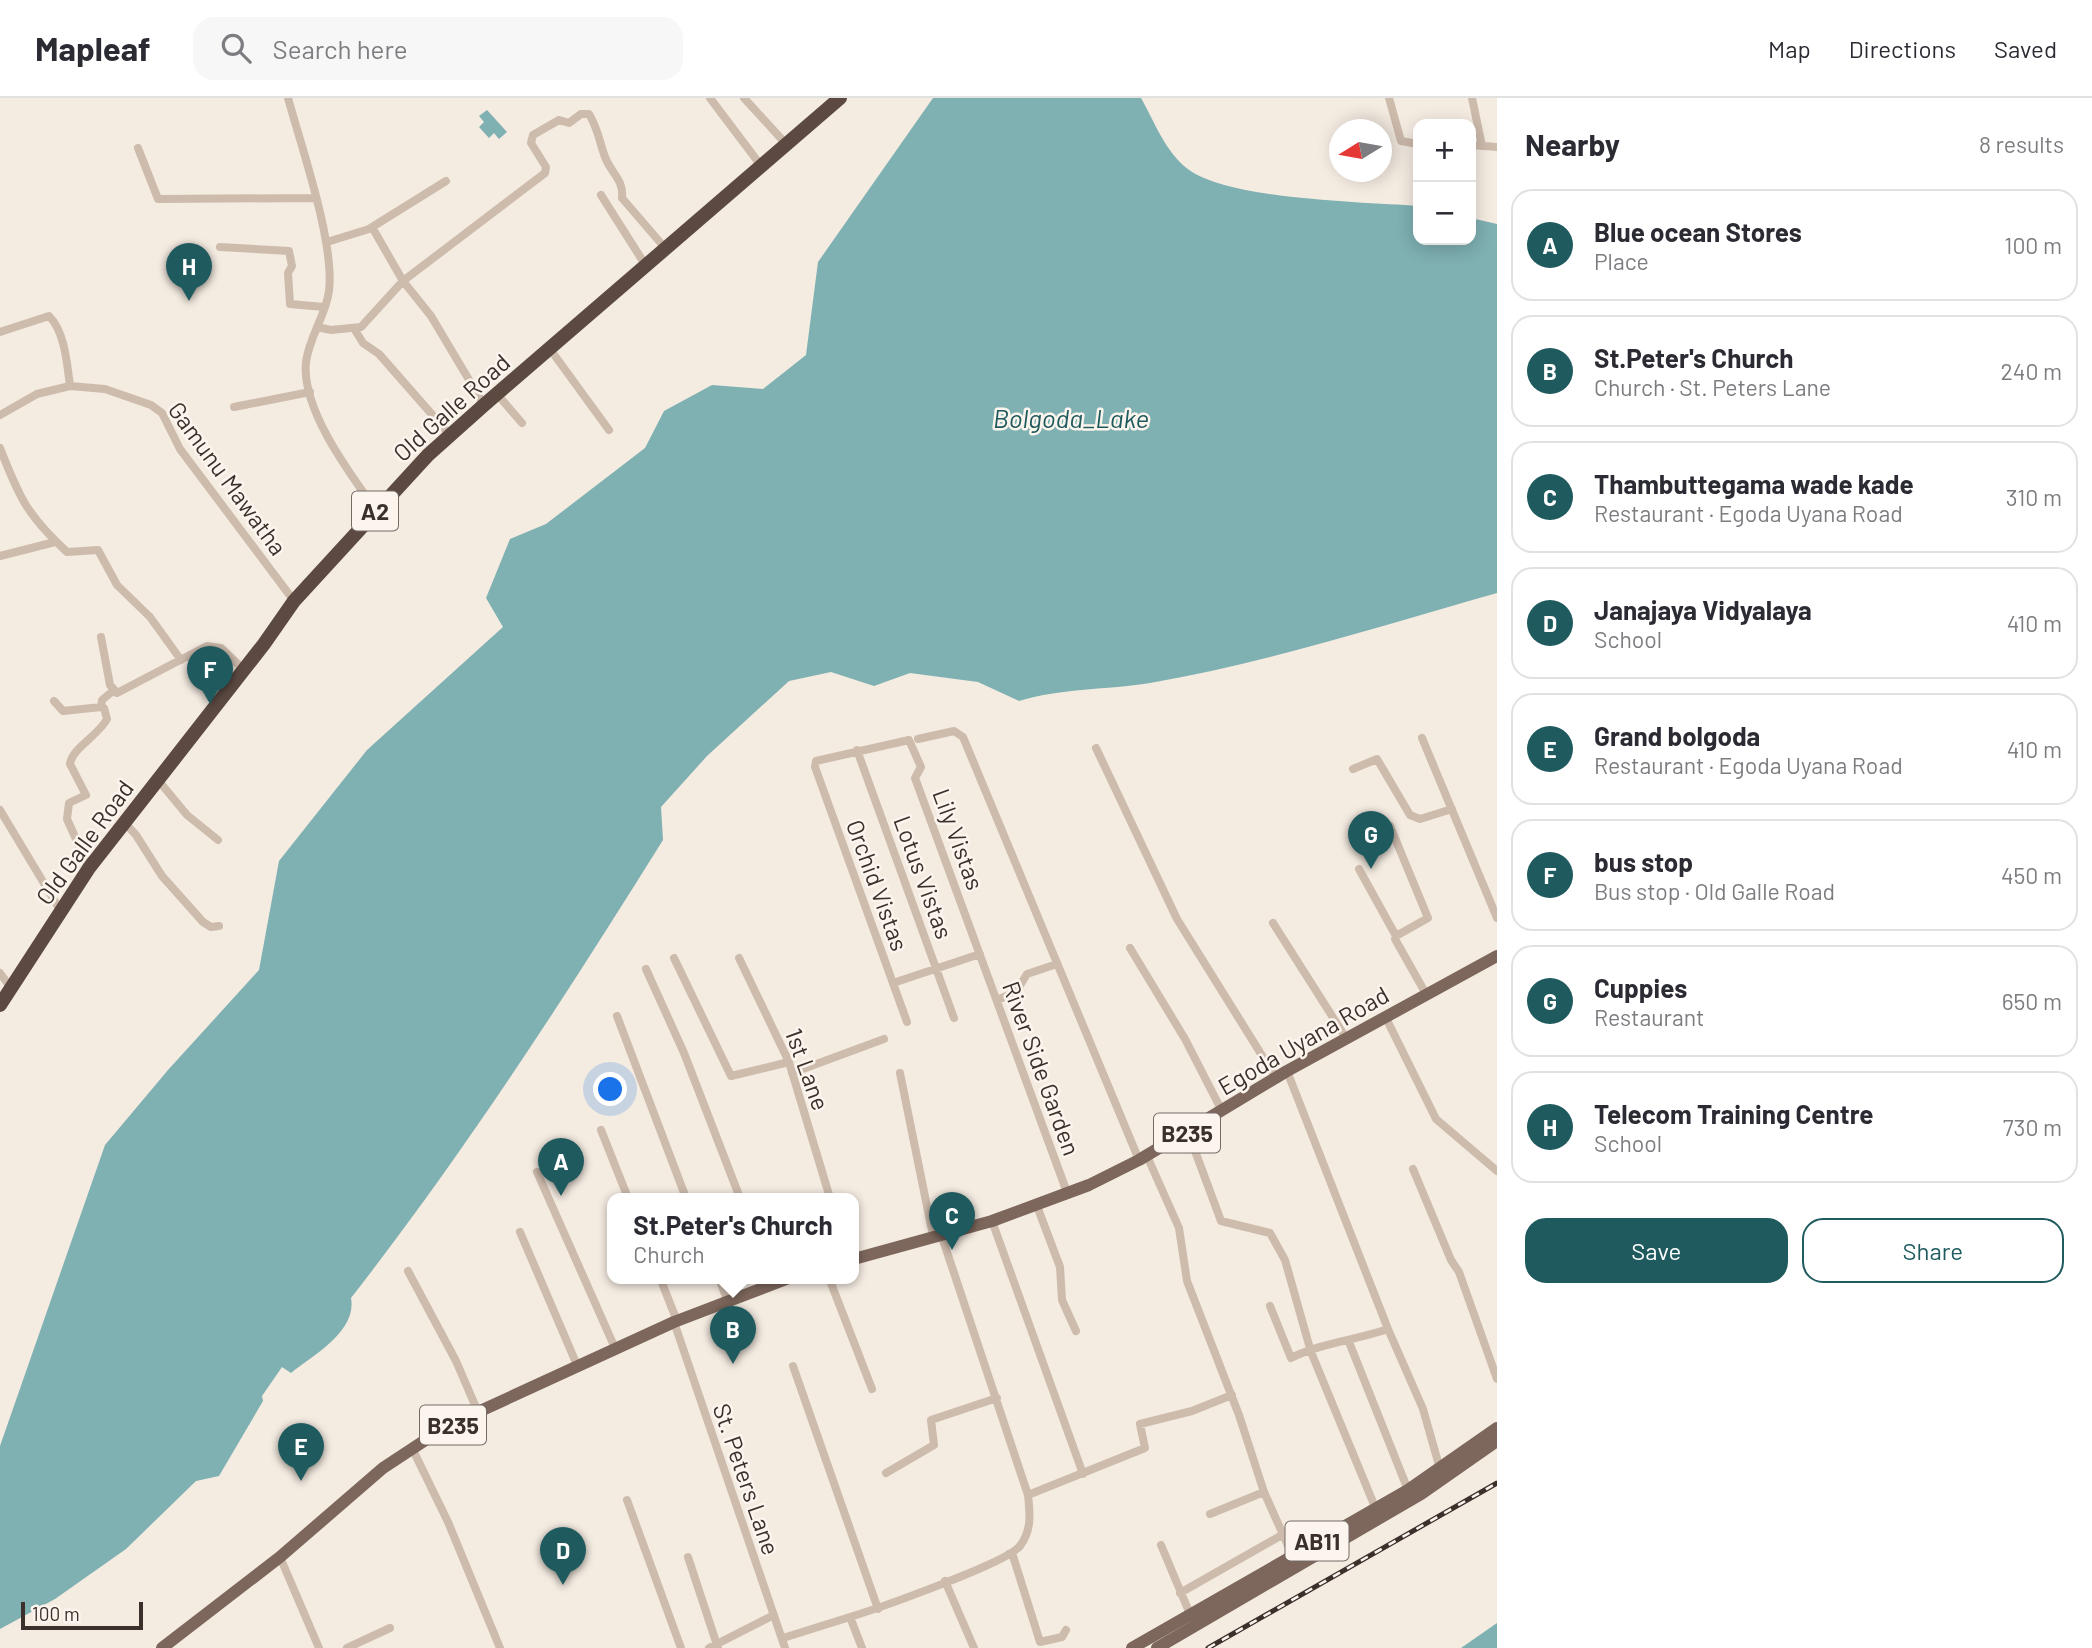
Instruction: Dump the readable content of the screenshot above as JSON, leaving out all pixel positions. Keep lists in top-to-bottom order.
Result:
{
  "streets": {
    "highway": ["Old Galle Road", "A2"],
    "main road": ["Egoda Uyana Road", "B235", "AB11"],
    "street": [
      "Gamunu Mawatha",
      "Lily Vistas",
      "Lotus Vistas",
      "Orchid Vistas",
      "River Side Garden",
      "1st Lane",
      "St. Peters Lane"
    ]
  },
  "crossings": [
    ["Old Galle Road", "Gamunu Mawatha"],
    ["Lily Vistas", "River Side Garden"],
    ["Lotus Vistas", "Orchid Vistas"],
    ["Egoda Uyana Road", "River Side Garden"],
    ["B235", "St. Peters Lane"]
  ],
  "water": ["Bolgoda_Lake"],
  "scale_bar": "100 m",
  "north": "left",
  "page": {
    "header": "Mapleaf",
    "search": "Search here",
    "nav": ["Map", "Directions", "Saved"],
    "heading": ["Nearby", "8 results"],
    "map_buttons": ["+", "−"],
    "list": [
      {
        "mark": "A",
        "name": "Blue ocean Stores",
        "note": "Place",
        "value": "100 m"
      },
      {
        "mark": "B",
        "name": "St.Peter's Church",
        "note": "Church · St. Peters Lane",
        "value": "240 m"
      },
      {
        "mark": "C",
        "name": "Thambuttegama wade kade",
        "note": "Restaurant · Egoda Uyana Road",
        "value": "310 m"
      },
      {
        "mark": "D",
        "name": "Janajaya Vidyalaya",
        "note": "School",
        "value": "410 m"
      },
      {
        "mark": "E",
        "name": "Grand bolgoda",
        "note": "Restaurant · Egoda Uyana Road",
        "value": "410 m"
      },
      {
        "mark": "F",
        "name": "bus stop",
        "note": "Bus stop · Old Galle Road",
        "value": "450 m"
      },
      {
        "mark": "G",
        "name": "Cuppies",
        "note": "Restaurant",
        "value": "650 m"
      },
      {
        "mark": "H",
        "name": "Telecom Training Centre",
        "note": "School",
        "value": "730 m"
      }
    ],
    "pins": [
      "H",
      "F",
      "G",
      "A",
      "C",
      "B",
      "E",
      "D"
    ],
    "popup": ["St.Peter's Church", "Church"],
    "buttons": ["Save", "Share"],
    "scale": "100 m"
  }
}
